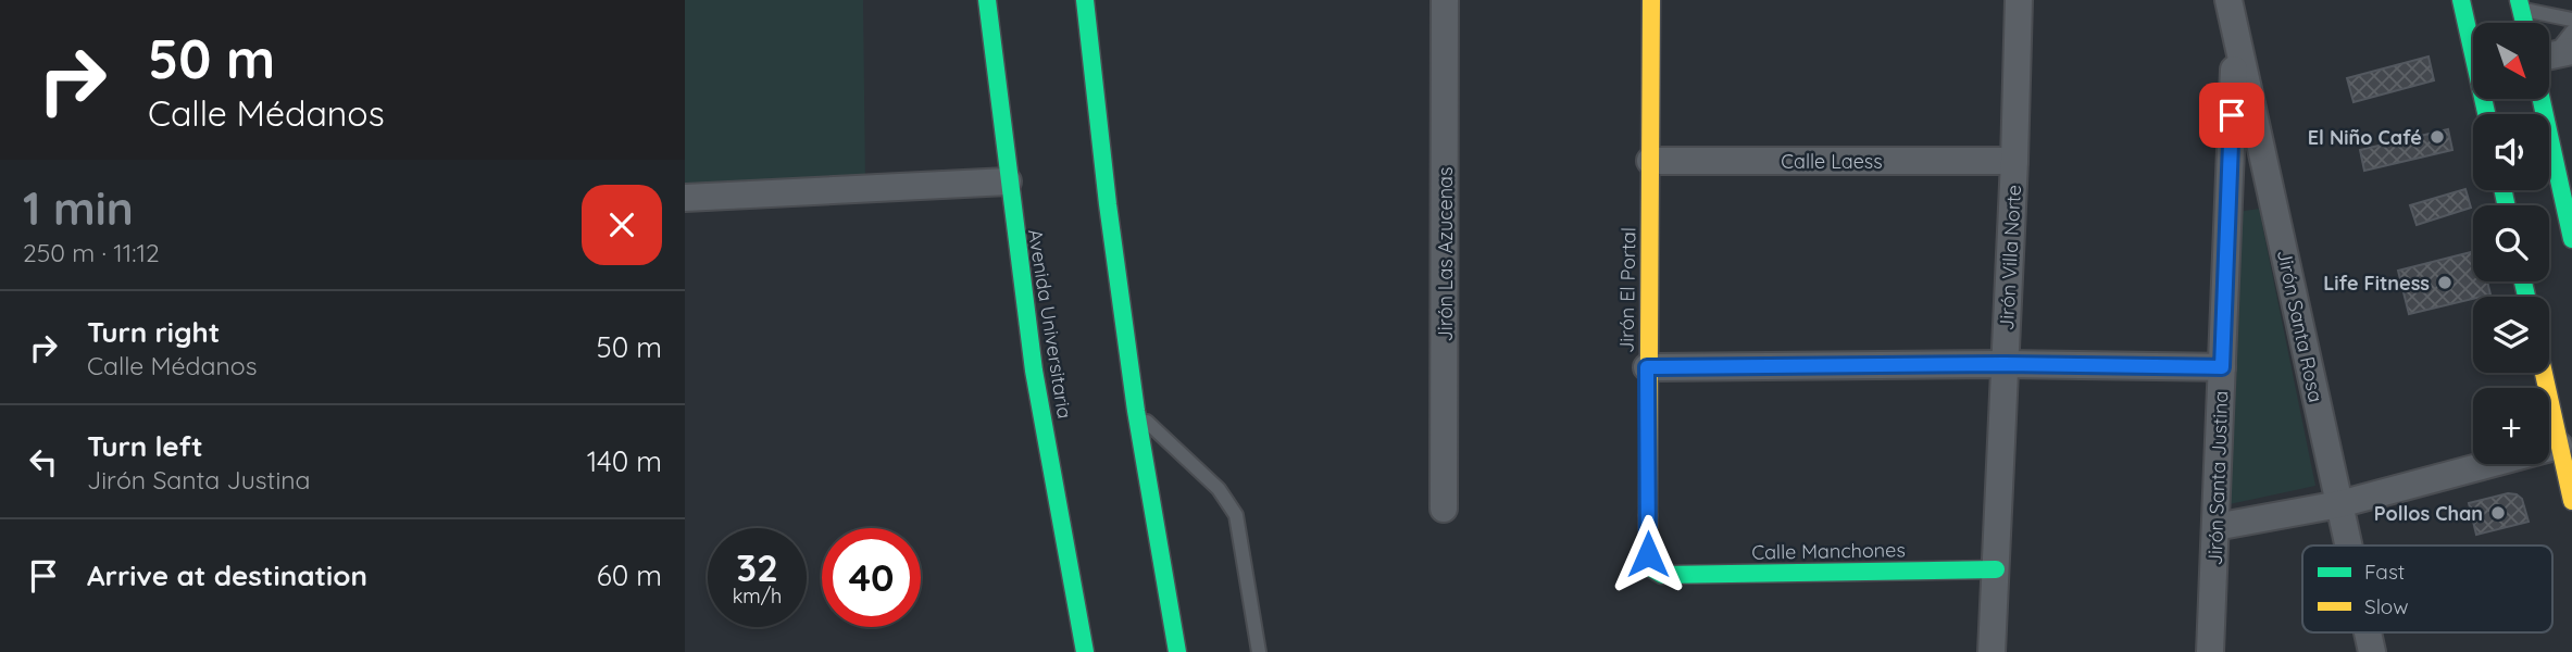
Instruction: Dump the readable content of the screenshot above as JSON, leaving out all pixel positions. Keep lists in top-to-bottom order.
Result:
{
  "streets": {
    "main road": ["Jirón El Portal", "Avenida Universitaria", "Calle Manchones"],
    "street": [
      "Calle Laess",
      "Jirón Las Azucenas",
      "Jirón Villa Norte",
      "Jirón Santa Rosa",
      "Jirón Santa Justina"
    ]
  },
  "crossings": [
    ["Calle Laess", "Jirón Villa Norte"],
    ["Calle Laess", "Jirón El Portal"],
    ["Jirón Villa Norte", "Calle Manchones"],
    ["Jirón El Portal", "Calle Manchones"],
    ["Jirón Santa Rosa", "Jirón Santa Justina"]
  ],
  "places": ["El Niño Café", "Life Fitness", "Pollos Chan"],
  "legend": ["Fast", "Slow"],
  "north": "bottom right",
  "page": {
    "turn": ["50 m", "Calle Médanos"],
    "map_buttons": "+",
    "heading": ["1 min", "250 m · 11:12"],
    "list": [
      {
        "name": "Turn right",
        "note": "Calle Médanos",
        "value": "50 m"
      },
      {
        "name": "Turn left",
        "note": "Jirón Santa Justina",
        "value": "140 m"
      },
      {
        "name": "Arrive at destination",
        "value": "60 m"
      }
    ],
    "speed": "32 km/h",
    "limit": "40"
  }
}
